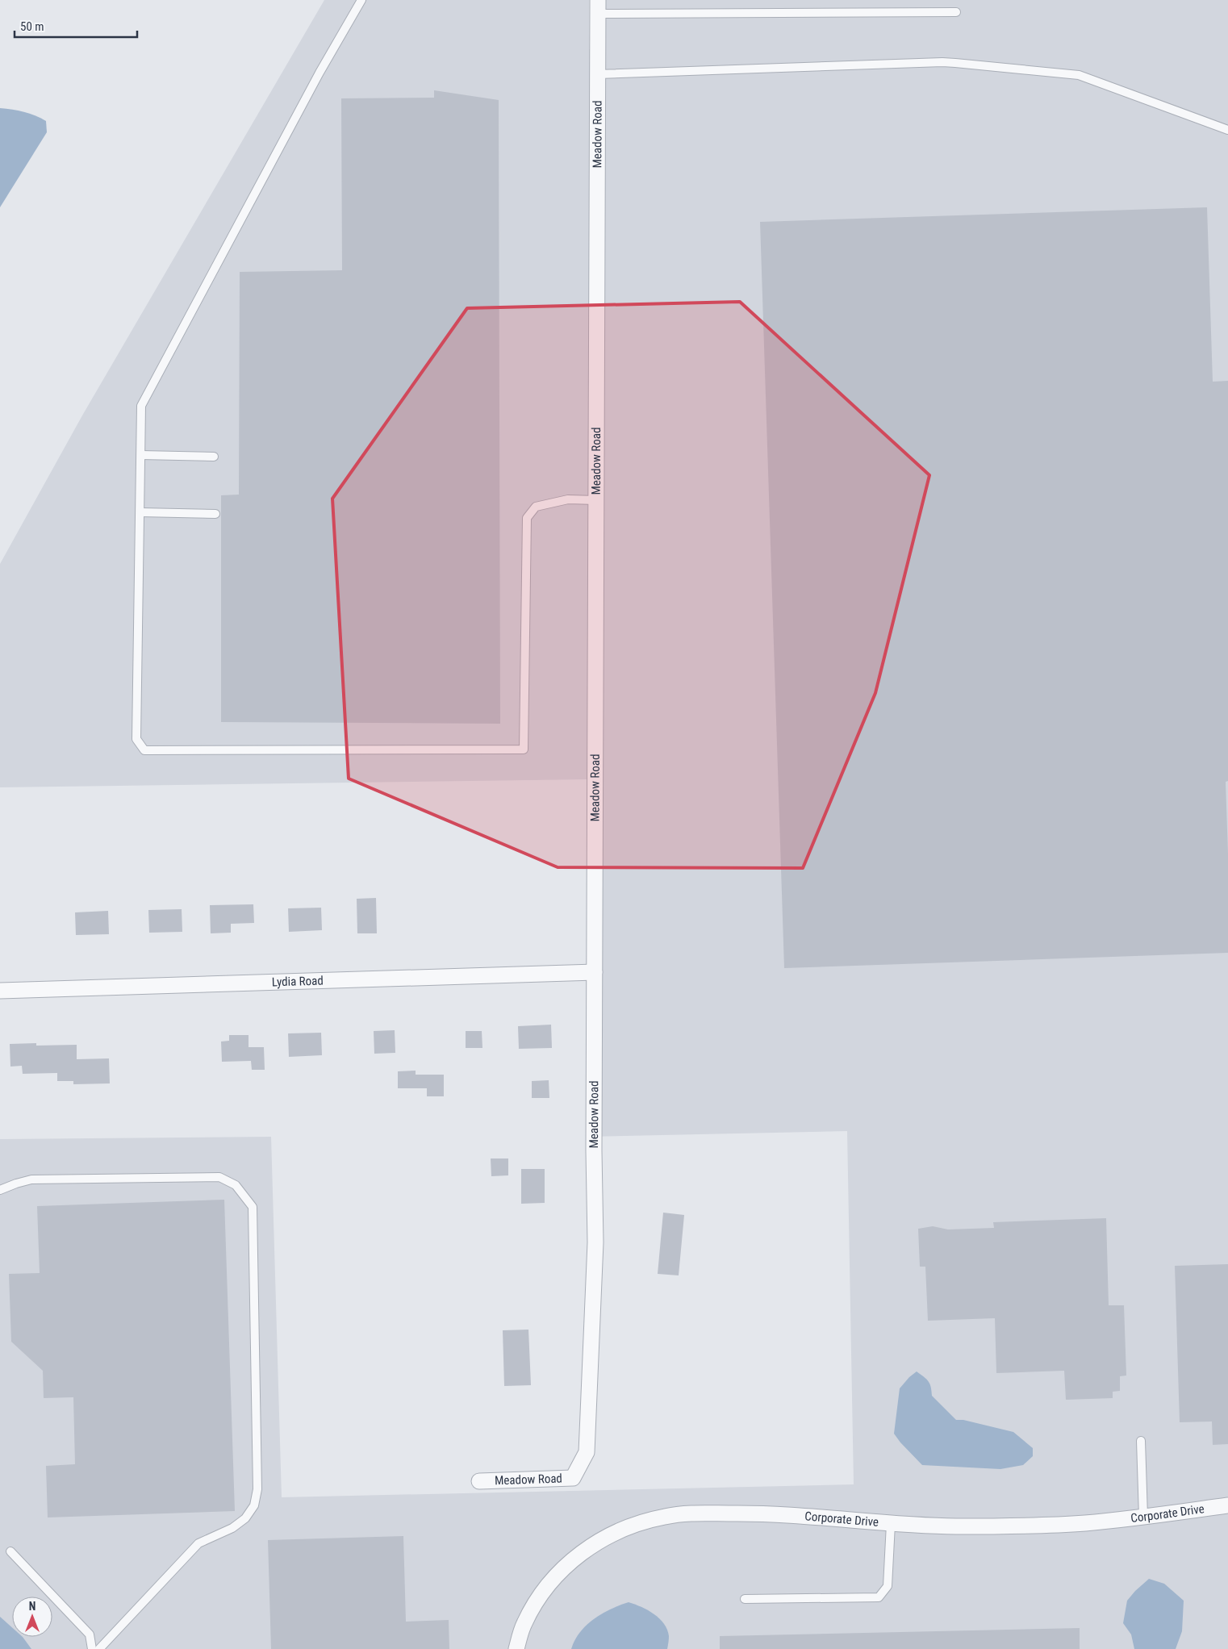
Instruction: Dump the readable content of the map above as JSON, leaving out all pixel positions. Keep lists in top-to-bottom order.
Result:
{
  "streets": {
    "street": ["Meadow Road", "Lydia Road", "Corporate Drive"]
  },
  "crossings": [
    ["Meadow Road", "Lydia Road"]
  ],
  "scale_bar": "50 m",
  "north": "top"
}
